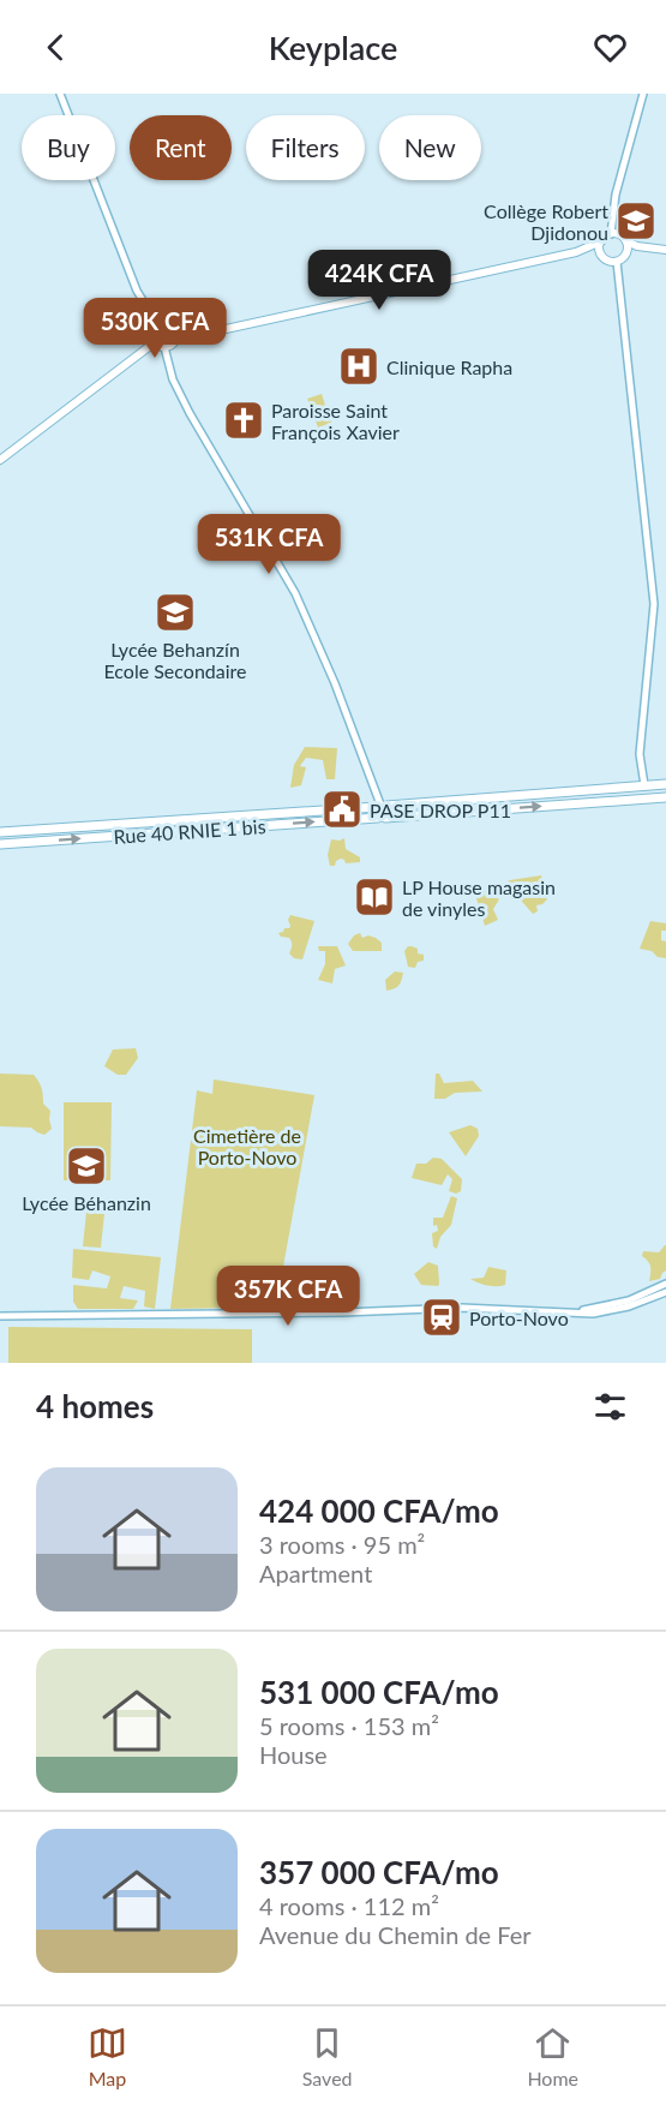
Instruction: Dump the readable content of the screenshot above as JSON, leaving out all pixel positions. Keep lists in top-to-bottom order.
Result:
{
  "streets": {
    "main road": ["Rue 40 RNIE 1 bis"]
  },
  "parks": ["Cimetière de Porto-Novo"],
  "places": {
    "school or university": ["Collège Robert Djidonou", "Lycée Behanzín Ecole Secondaire", "Lycée Béhanzin"],
    "hospital": ["Clinique Rapha"],
    "church": ["Paroisse Saint François Xavier"],
    "public building": ["PASE DROP P11"],
    "library": ["LP House magasin de vinyles"],
    "station": ["Porto-Novo"]
  },
  "page": {
    "header": "Keyplace",
    "chip": [
      "Buy",
      "Rent",
      "Filters",
      "New"
    ],
    "price": [
      "424K CFA",
      "530K CFA",
      "531K CFA",
      "357K CFA"
    ],
    "heading": "4 homes",
    "list": [
      {
        "name": "424 000 CFA/mo",
        "note": "3 rooms · 95 m² · Apartment"
      },
      {
        "name": "531 000 CFA/mo",
        "note": "5 rooms · 153 m² · House"
      },
      {
        "name": "357 000 CFA/mo",
        "note": "4 rooms · 112 m² · Avenue du Chemin de Fer"
      }
    ],
    "tabs": ["Map", "Saved", "Home"]
  }
}
